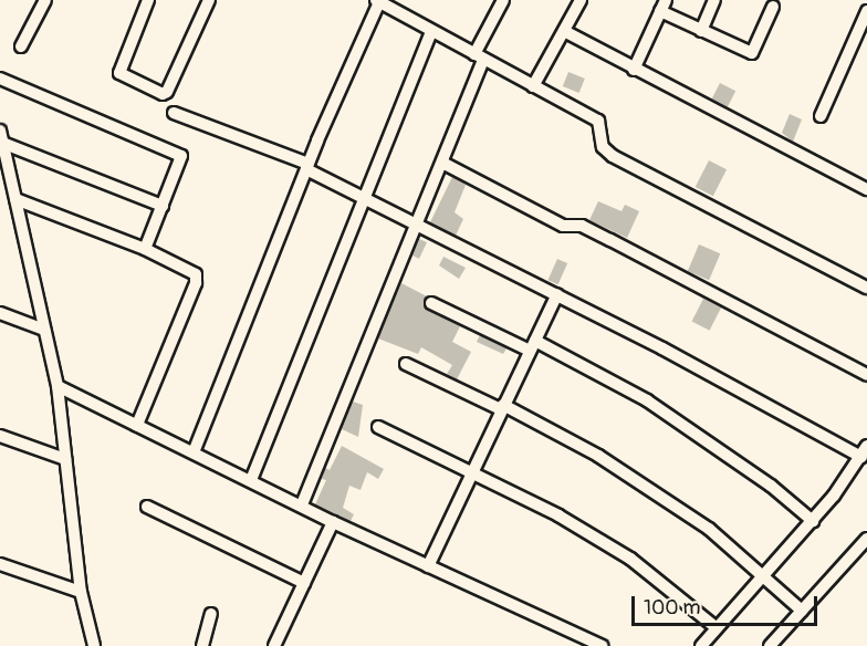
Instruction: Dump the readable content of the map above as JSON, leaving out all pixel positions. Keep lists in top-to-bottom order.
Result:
{
  "scale_bar": "100 m"
}
